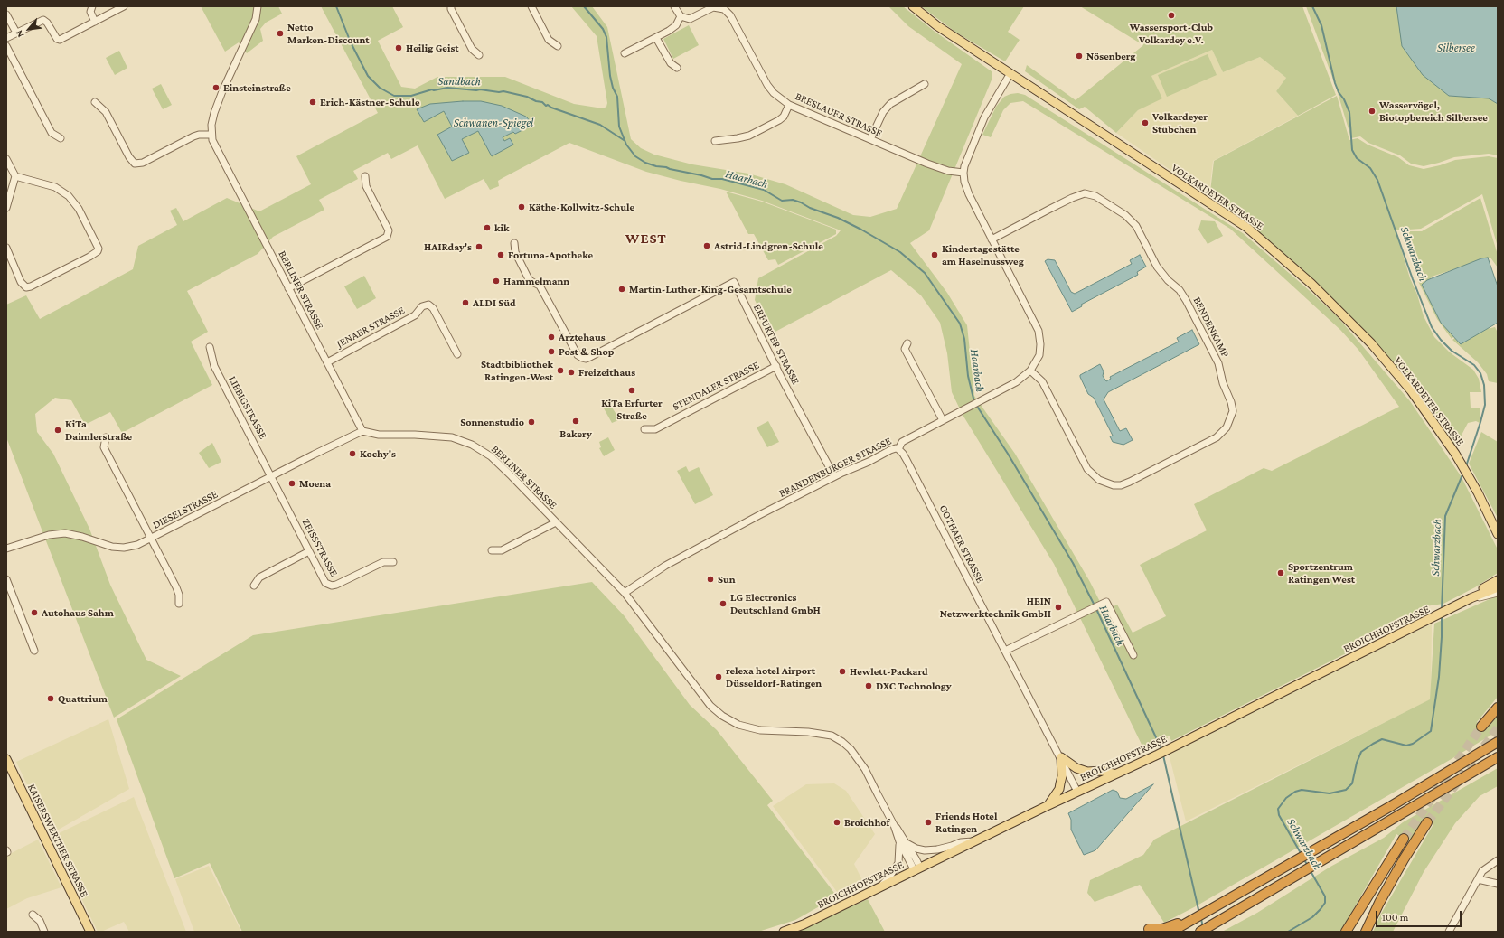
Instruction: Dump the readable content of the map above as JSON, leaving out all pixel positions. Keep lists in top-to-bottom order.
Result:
{
  "streets": {
    "main road": ["VOLKARDEYER STRASSE", "BROICHHOFSTRASSE", "KAISERSWERTHER STRASSE"],
    "street": [
      "BRESLAUER STRASSE",
      "BERLINER STRASSE",
      "JENAER STRASSE",
      "BENDENKAMP",
      "ERFURTER STRASSE",
      "STENDALER STRASSE",
      "LIEBIGSTRASSE",
      "BRANDENBURGER STRASSE",
      "DIESELSTRASSE",
      "GOTHAER STRASSE",
      "ZEISSSTRASSE"
    ]
  },
  "crossings": [
    ["BRESLAUER STRASSE", "BRANDENBURGER STRASSE"],
    ["VOLKARDEYER STRASSE", "BRANDENBURGER STRASSE"],
    ["BERLINER STRASSE", "JENAER STRASSE"],
    ["BERLINER STRASSE", "BRANDENBURGER STRASSE"],
    ["BERLINER STRASSE", "DIESELSTRASSE"],
    ["BERLINER STRASSE", "BROICHHOFSTRASSE"],
    ["BENDENKAMP", "BRANDENBURGER STRASSE"],
    ["ERFURTER STRASSE", "STENDALER STRASSE"],
    ["ERFURTER STRASSE", "BRANDENBURGER STRASSE"],
    ["LIEBIGSTRASSE", "DIESELSTRASSE"],
    ["LIEBIGSTRASSE", "ZEISSSTRASSE"],
    ["BRANDENBURGER STRASSE", "GOTHAER STRASSE"],
    ["DIESELSTRASSE", "ZEISSSTRASSE"],
    ["GOTHAER STRASSE", "BROICHHOFSTRASSE"]
  ],
  "districts": ["WEST"],
  "water": [
    "Silbersee",
    "Sandbach",
    "Schwanen-Spiegel",
    "Haarbach",
    "Schwarzbach"
  ],
  "places": [
    "Wassersport-Club Volkardey e.V.",
    "Netto Marken-Discount",
    "Heilig Geist",
    "Nösenberg",
    "Einsteinstraße",
    "Erich-Kästner-Schule",
    "Wasservögel, Biotopbereich Silbersee",
    "Volkardeyer Stübchen",
    "Käthe-Kollwitz-Schule",
    "kik",
    "Astrid-Lindgren-Schule",
    "HAIRday's",
    "Fortuna-Apotheke",
    "Kindertagestätte am Haselnussweg",
    "Hammelmann",
    "Martin-Luther-King-Gesamtschule",
    "ALDI Süd",
    "Ärztehaus",
    "Post & Shop",
    "Stadtbibliothek Ratingen-West",
    "Freizeithaus",
    "KiTa Erfurter Straße",
    "Bakery",
    "Sonnenstudio",
    "KiTa Daimlerstraße",
    "Kochy's",
    "Moena",
    "Sportzentrum Ratingen West",
    "Sun",
    "LG Electronics Deutschland GmbH",
    "HEIN Netzwerktechnik GmbH",
    "Autohaus Sahm",
    "Hewlett-Packard",
    "relexa hotel Airport Düsseldorf-Ratingen",
    "DXC Technology",
    "Quattrium",
    "Broichhof",
    "Friends Hotel Ratingen"
  ],
  "scale_bar": "100 m",
  "north": "bottom left"
}
